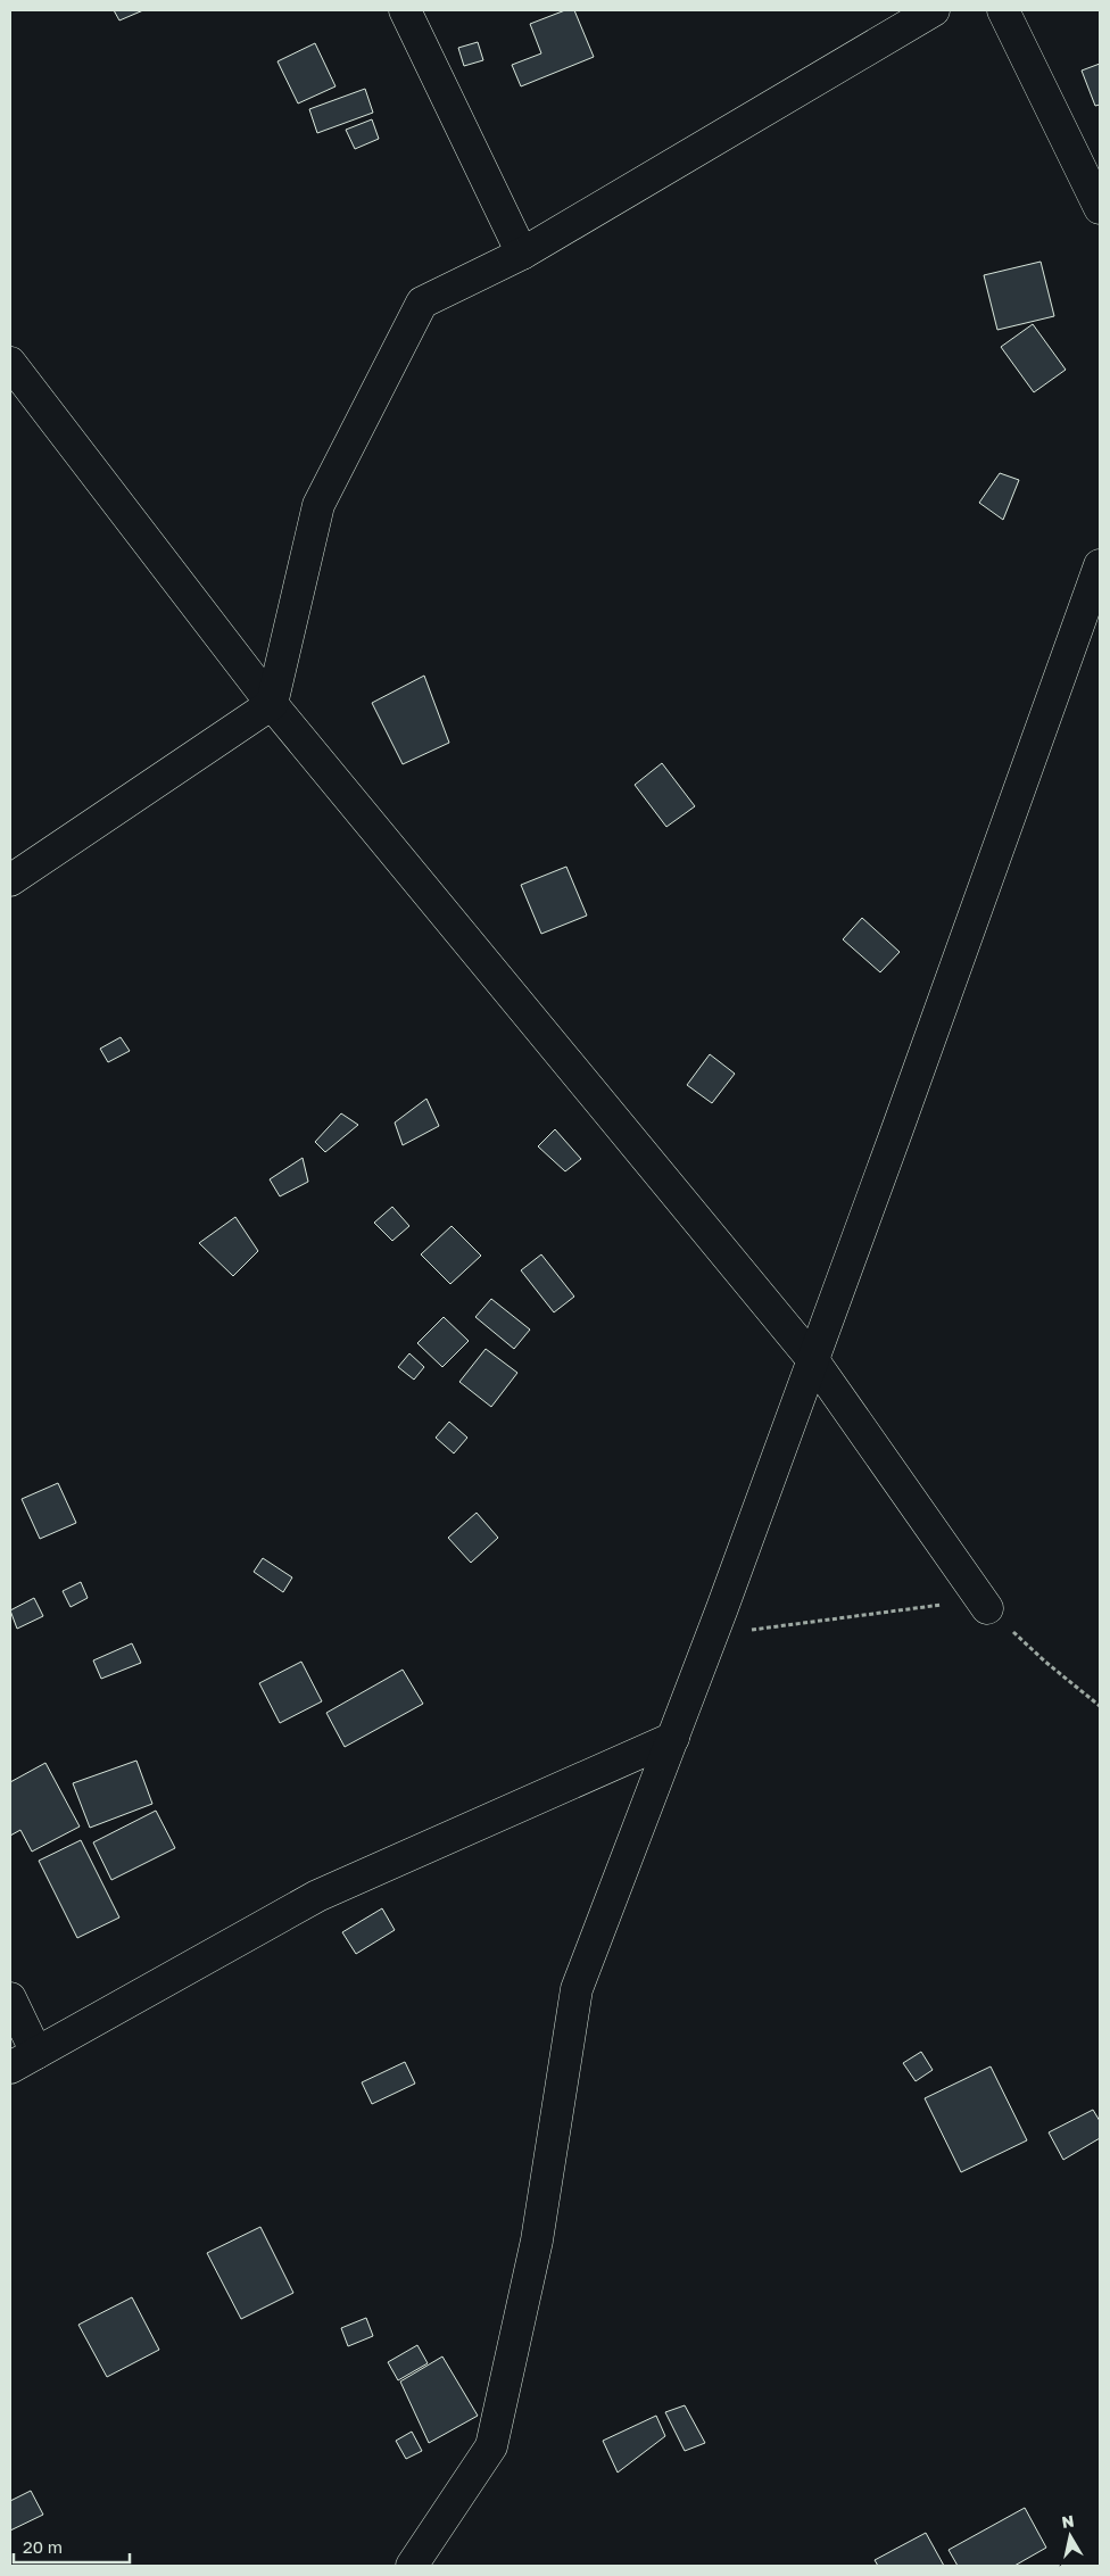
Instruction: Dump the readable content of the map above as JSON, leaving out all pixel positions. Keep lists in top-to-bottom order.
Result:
{
  "scale_bar": "20 m",
  "north": "top"
}
